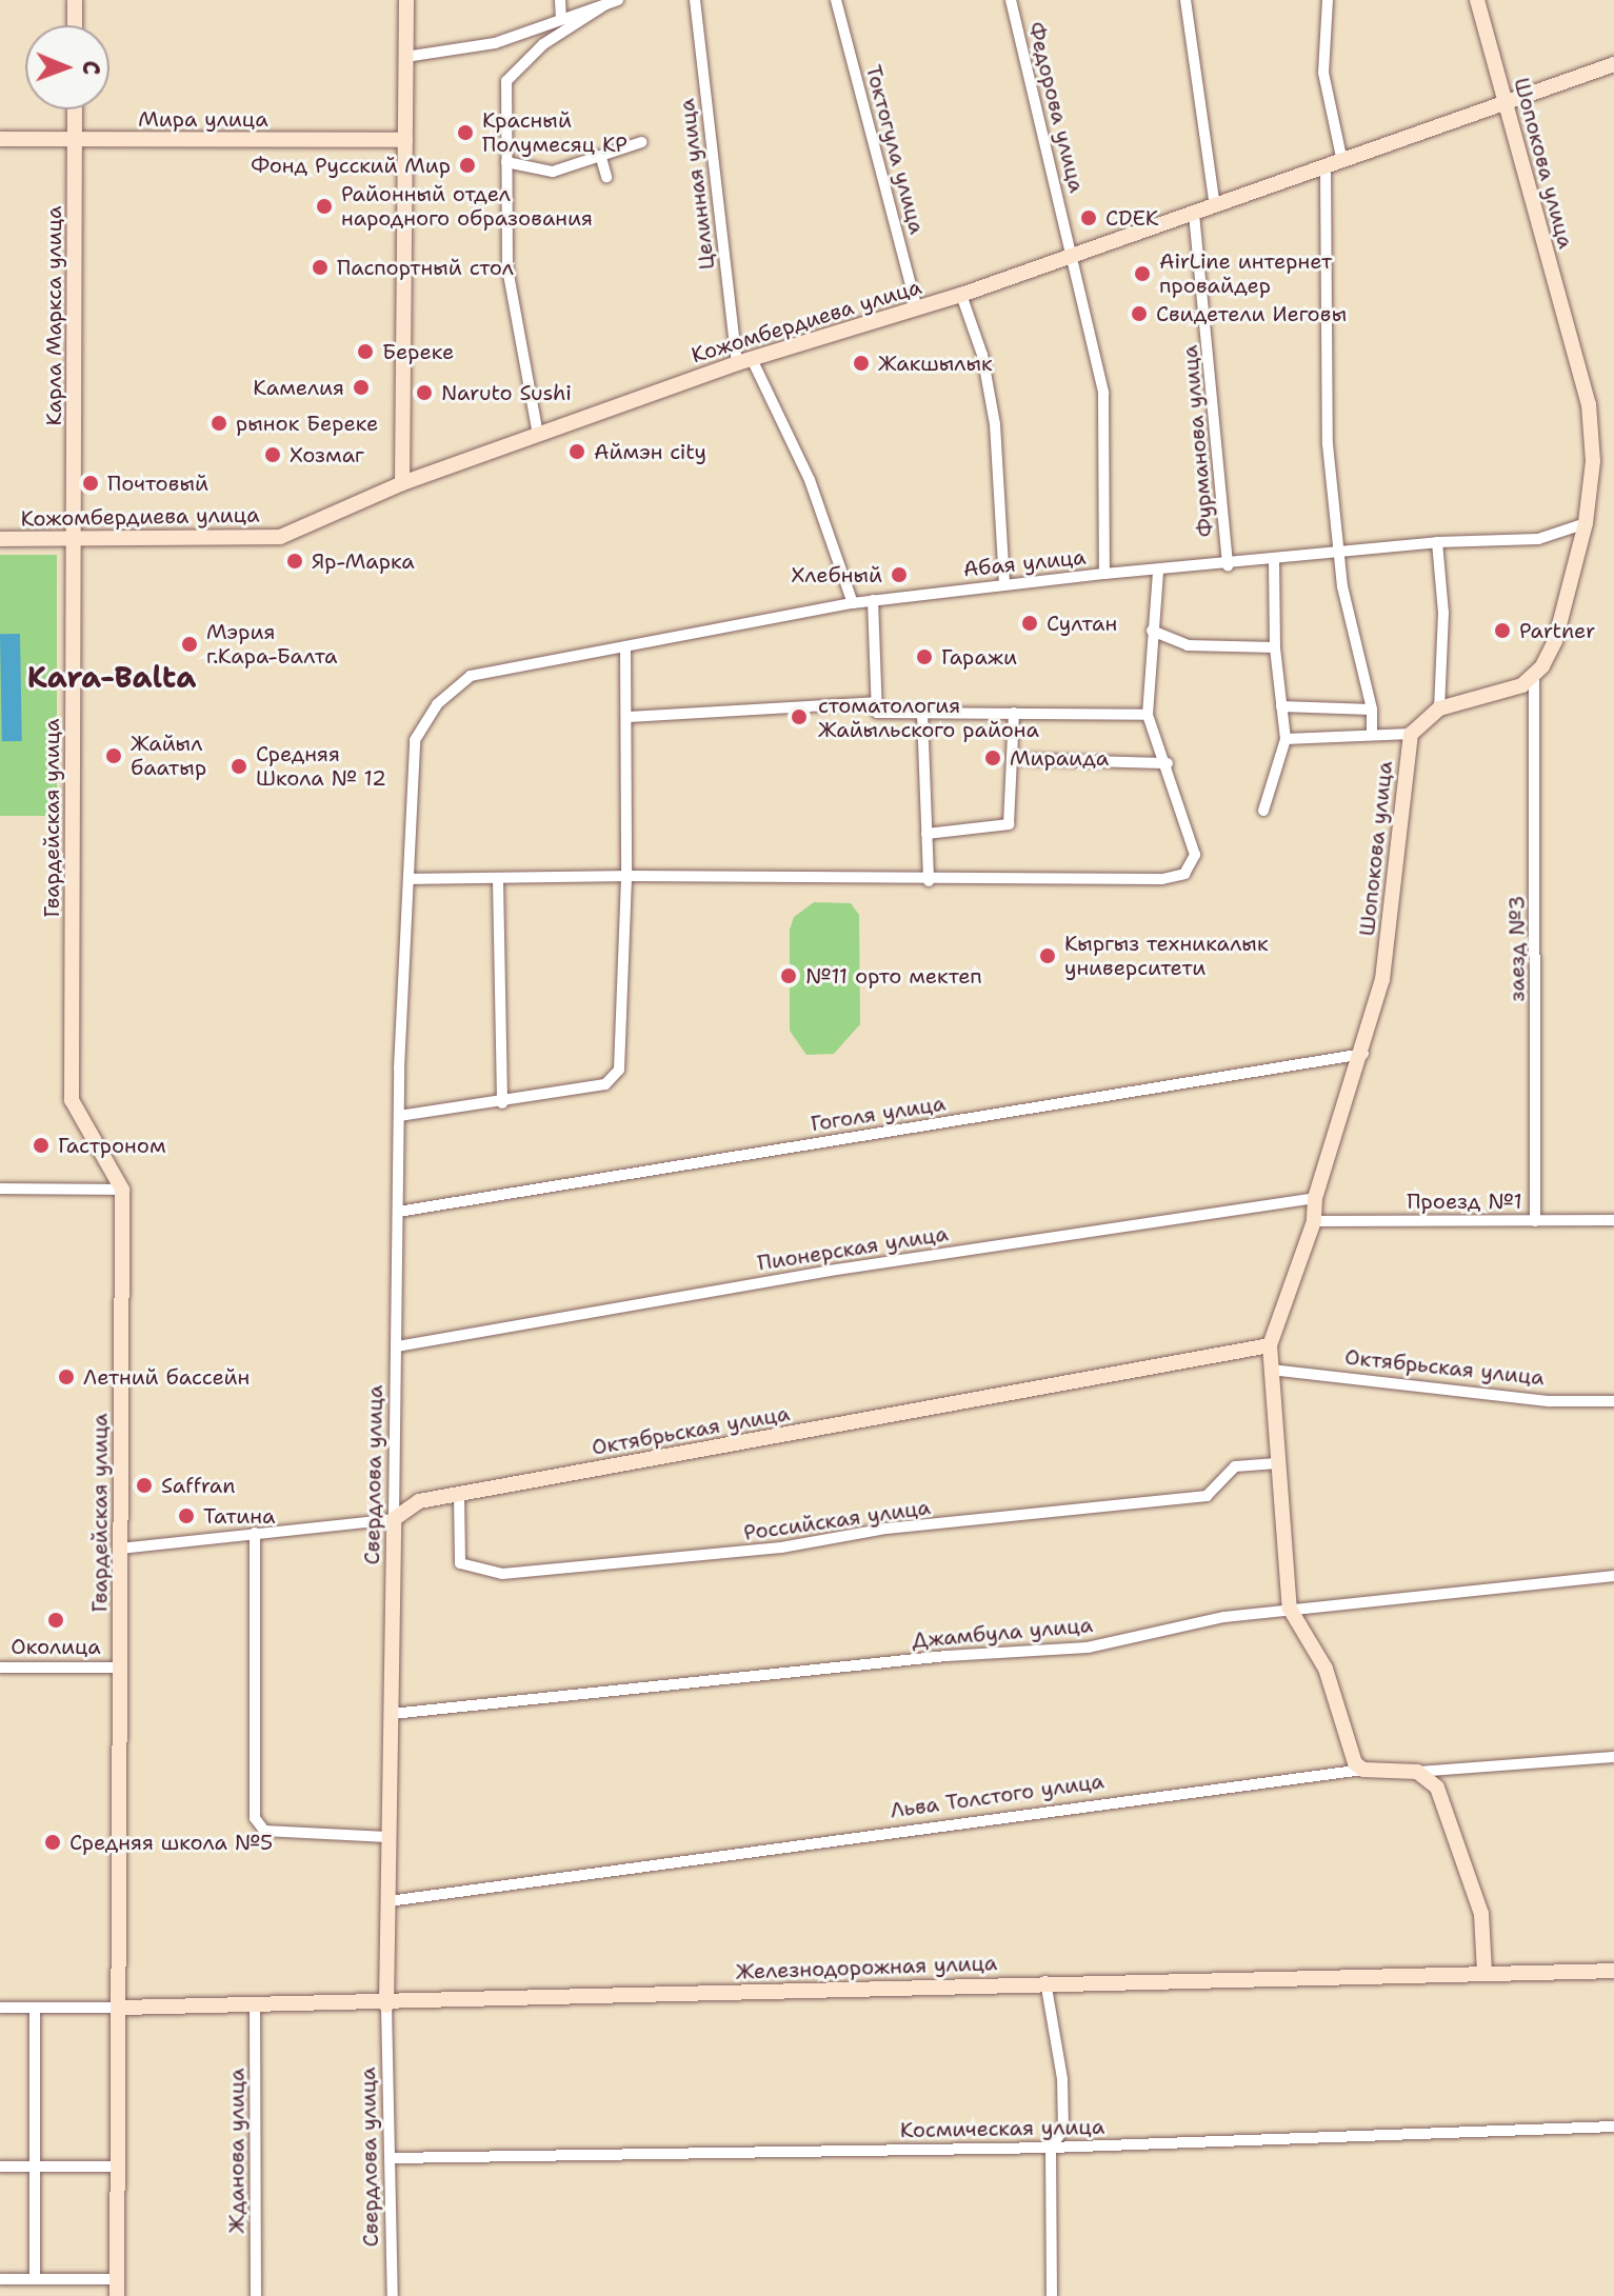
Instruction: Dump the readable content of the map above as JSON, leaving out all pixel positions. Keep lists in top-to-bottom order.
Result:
{
  "streets": {
    "street": [
      "Федорова улица",
      "Мира улица",
      "Токтогула улица",
      "Шопокова улица",
      "Целинная улица",
      "Карла Маркса улица",
      "Кожомбердиева улица",
      "Фурманова улица",
      "Абая улица",
      "Гвардейская улица",
      "заезд №3",
      "Гоголя улица",
      "Проезд №1",
      "Пионерская улица",
      "Октябрьская улица",
      "Свердлова улица",
      "Российская улица",
      "Джамбула улица",
      "Льва Толстого улица",
      "Железнодорожная улица",
      "Космическая улица",
      "Жданова улица"
    ]
  },
  "crossings": [
    ["Федорова улица", "Кожомбердиева улица"],
    ["Федорова улица", "Абая улица"],
    ["Мира улица", "Карла Маркса улица"],
    ["Токтогула улица", "Кожомбердиева улица"],
    ["Шопокова улица", "Кожомбердиева улица"],
    ["Шопокова улица", "Абая улица"],
    ["Шопокова улица", "заезд №3"],
    ["Шопокова улица", "Гоголя улица"],
    ["Шопокова улица", "Проезд №1"],
    ["Шопокова улица", "Пионерская улица"],
    ["Шопокова улица", "Октябрьская улица"],
    ["Шопокова улица", "Российская улица"],
    ["Шопокова улица", "Джамбула улица"],
    ["Шопокова улица", "Льва Толстого улица"],
    ["Целинная улица", "Кожомбердиева улица"],
    ["Целинная улица", "Абая улица"],
    ["Карла Маркса улица", "Кожомбердиева улица"],
    ["Карла Маркса улица", "Гвардейская улица"],
    ["Кожомбердиева улица", "Фурманова улица"],
    ["Кожомбердиева улица", "Гвардейская улица"],
    ["Фурманова улица", "Абая улица"],
    ["Абая улица", "Свердлова улица"],
    ["Гвардейская улица", "Октябрьская улица"],
    ["Гвардейская улица", "Железнодорожная улица"],
    ["заезд №3", "Проезд №1"],
    ["Гоголя улица", "Свердлова улица"],
    ["Пионерская улица", "Свердлова улица"],
    ["Октябрьская улица", "Свердлова улица"],
    ["Октябрьская улица", "Российская улица"],
    ["Свердлова улица", "Джамбула улица"],
    ["Свердлова улица", "Льва Толстого улица"],
    ["Свердлова улица", "Железнодорожная улица"],
    ["Свердлова улица", "Космическая улица"],
    ["Железнодорожная улица", "Жданова улица"]
  ],
  "districts": ["Kara-Balta"],
  "places": [
    "Красный Полумесяц КР",
    "Фонд Русский Мир",
    "Районный отдел народного образования",
    "CDEK",
    "Паспортный стол",
    "AirLine интернет провайдер",
    "Свидетели Иеговы",
    "Береке",
    "Жакшылык",
    "Камелия",
    "Naruto Sushi",
    "рынок Береке",
    "Аймэн city",
    "Хозмаг",
    "Почтовый",
    "Яр-Марка",
    "Хлебный",
    "Султан",
    "Partner",
    "Мэрия г.Кара-Балта",
    "Гаражи",
    "стоматология Жайыльского района",
    "Жайыл баатыр",
    "Мираида",
    "Средняя Школа № 12",
    "Кыргыз техникалык университети",
    "№11 орто мектеп",
    "Гастроном",
    "Летний бассейн",
    "Saffran",
    "Татина",
    "Околица",
    "Средняя школа №5"
  ],
  "north": "right"
}
